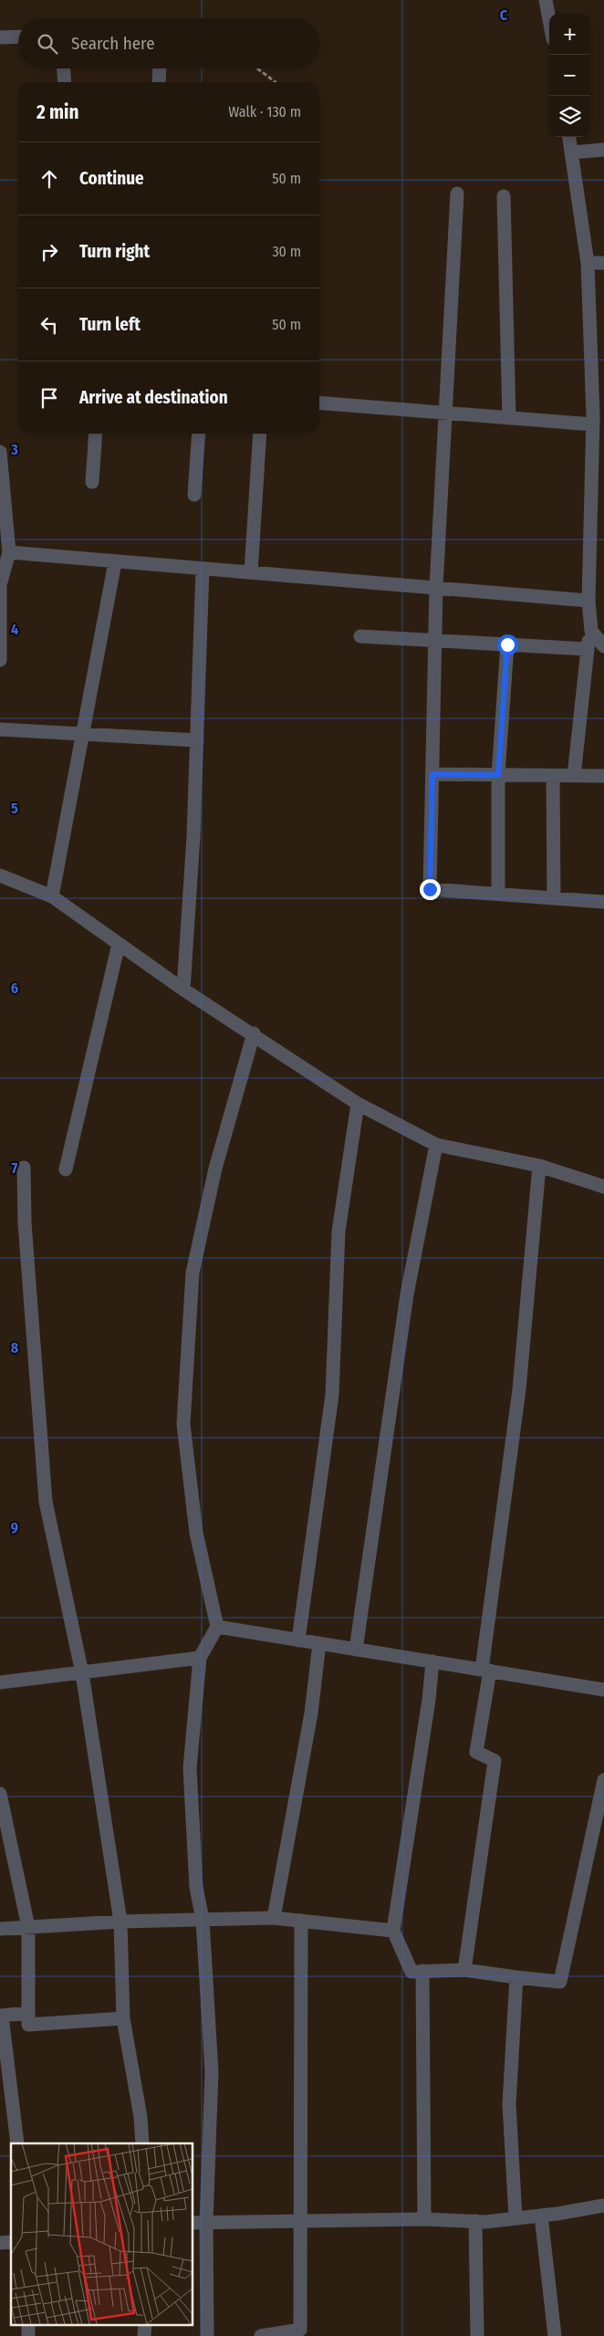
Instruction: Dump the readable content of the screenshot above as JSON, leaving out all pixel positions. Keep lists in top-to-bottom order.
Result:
{
  "page": {
    "map_buttons": ["+", "−"],
    "search": "Search here",
    "heading": ["2 min", "Walk · 130 m"],
    "list": [
      ["Continue", "50 m"],
      ["Turn right", "30 m"],
      ["Turn left", "50 m"],
      "Arrive at destination"
    ]
  },
  "grid": {
    "columns": ["C"],
    "rows": [
      "3",
      "4",
      "5",
      "6",
      "7",
      "8",
      "9"
    ]
  }
}
